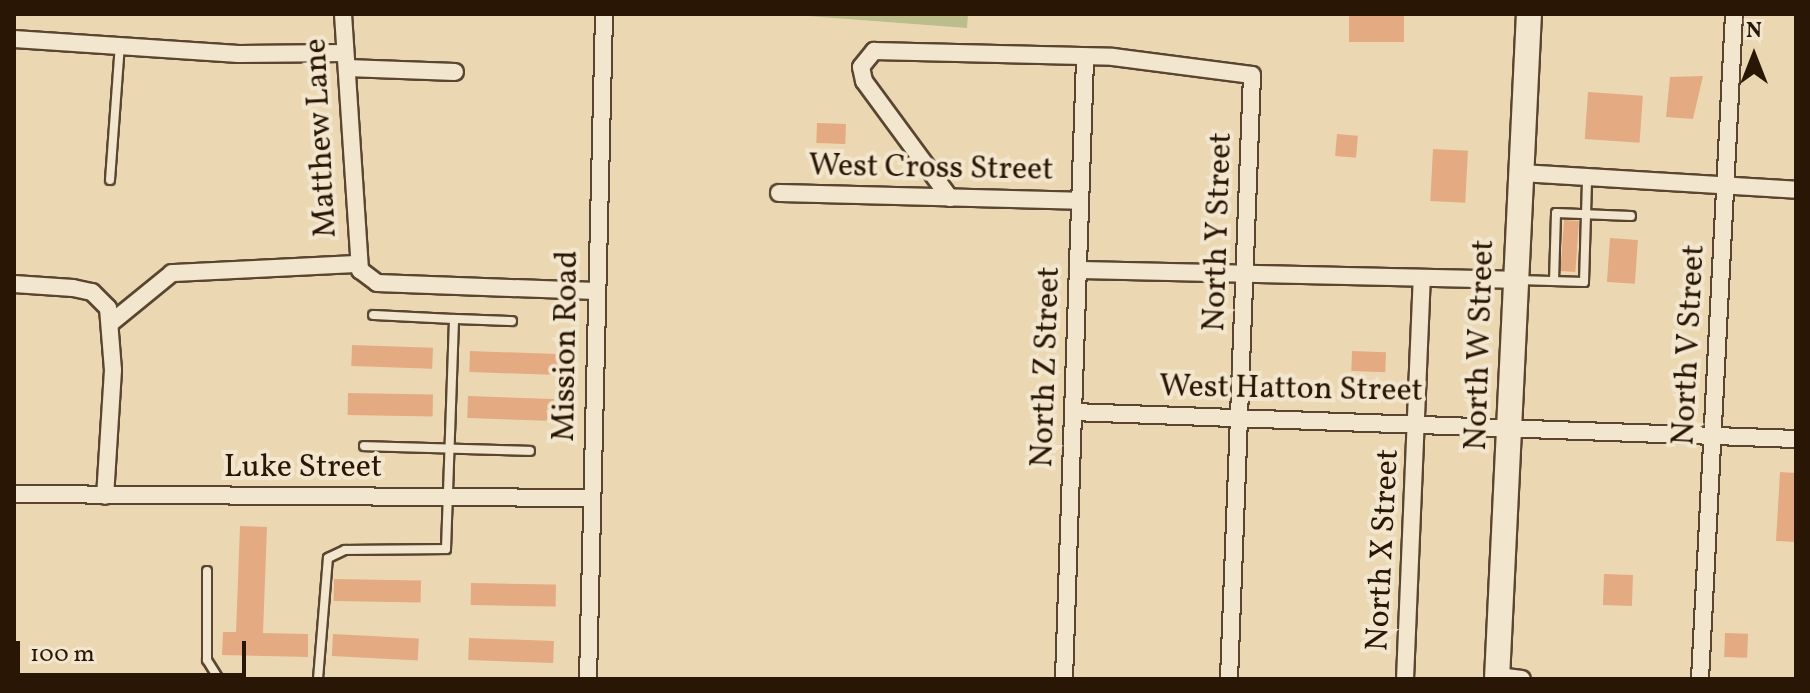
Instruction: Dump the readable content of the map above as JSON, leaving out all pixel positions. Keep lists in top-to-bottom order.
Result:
{
  "streets": {
    "main road": ["North W Street"],
    "street": [
      "Matthew Lane",
      "West Cross Street",
      "North Y Street",
      "North V Street",
      "Mission Road",
      "North Z Street",
      "West Hatton Street",
      "Luke Street",
      "North X Street"
    ]
  },
  "crossings": [
    ["West Cross Street", "North Z Street"],
    ["North Y Street", "North Z Street"],
    ["North Y Street", "West Hatton Street"],
    ["North W Street", "West Hatton Street"],
    ["North V Street", "West Hatton Street"],
    ["Mission Road", "Luke Street"],
    ["North Z Street", "West Hatton Street"],
    ["West Hatton Street", "North X Street"]
  ],
  "scale_bar": "100 m",
  "north": "top"
}
